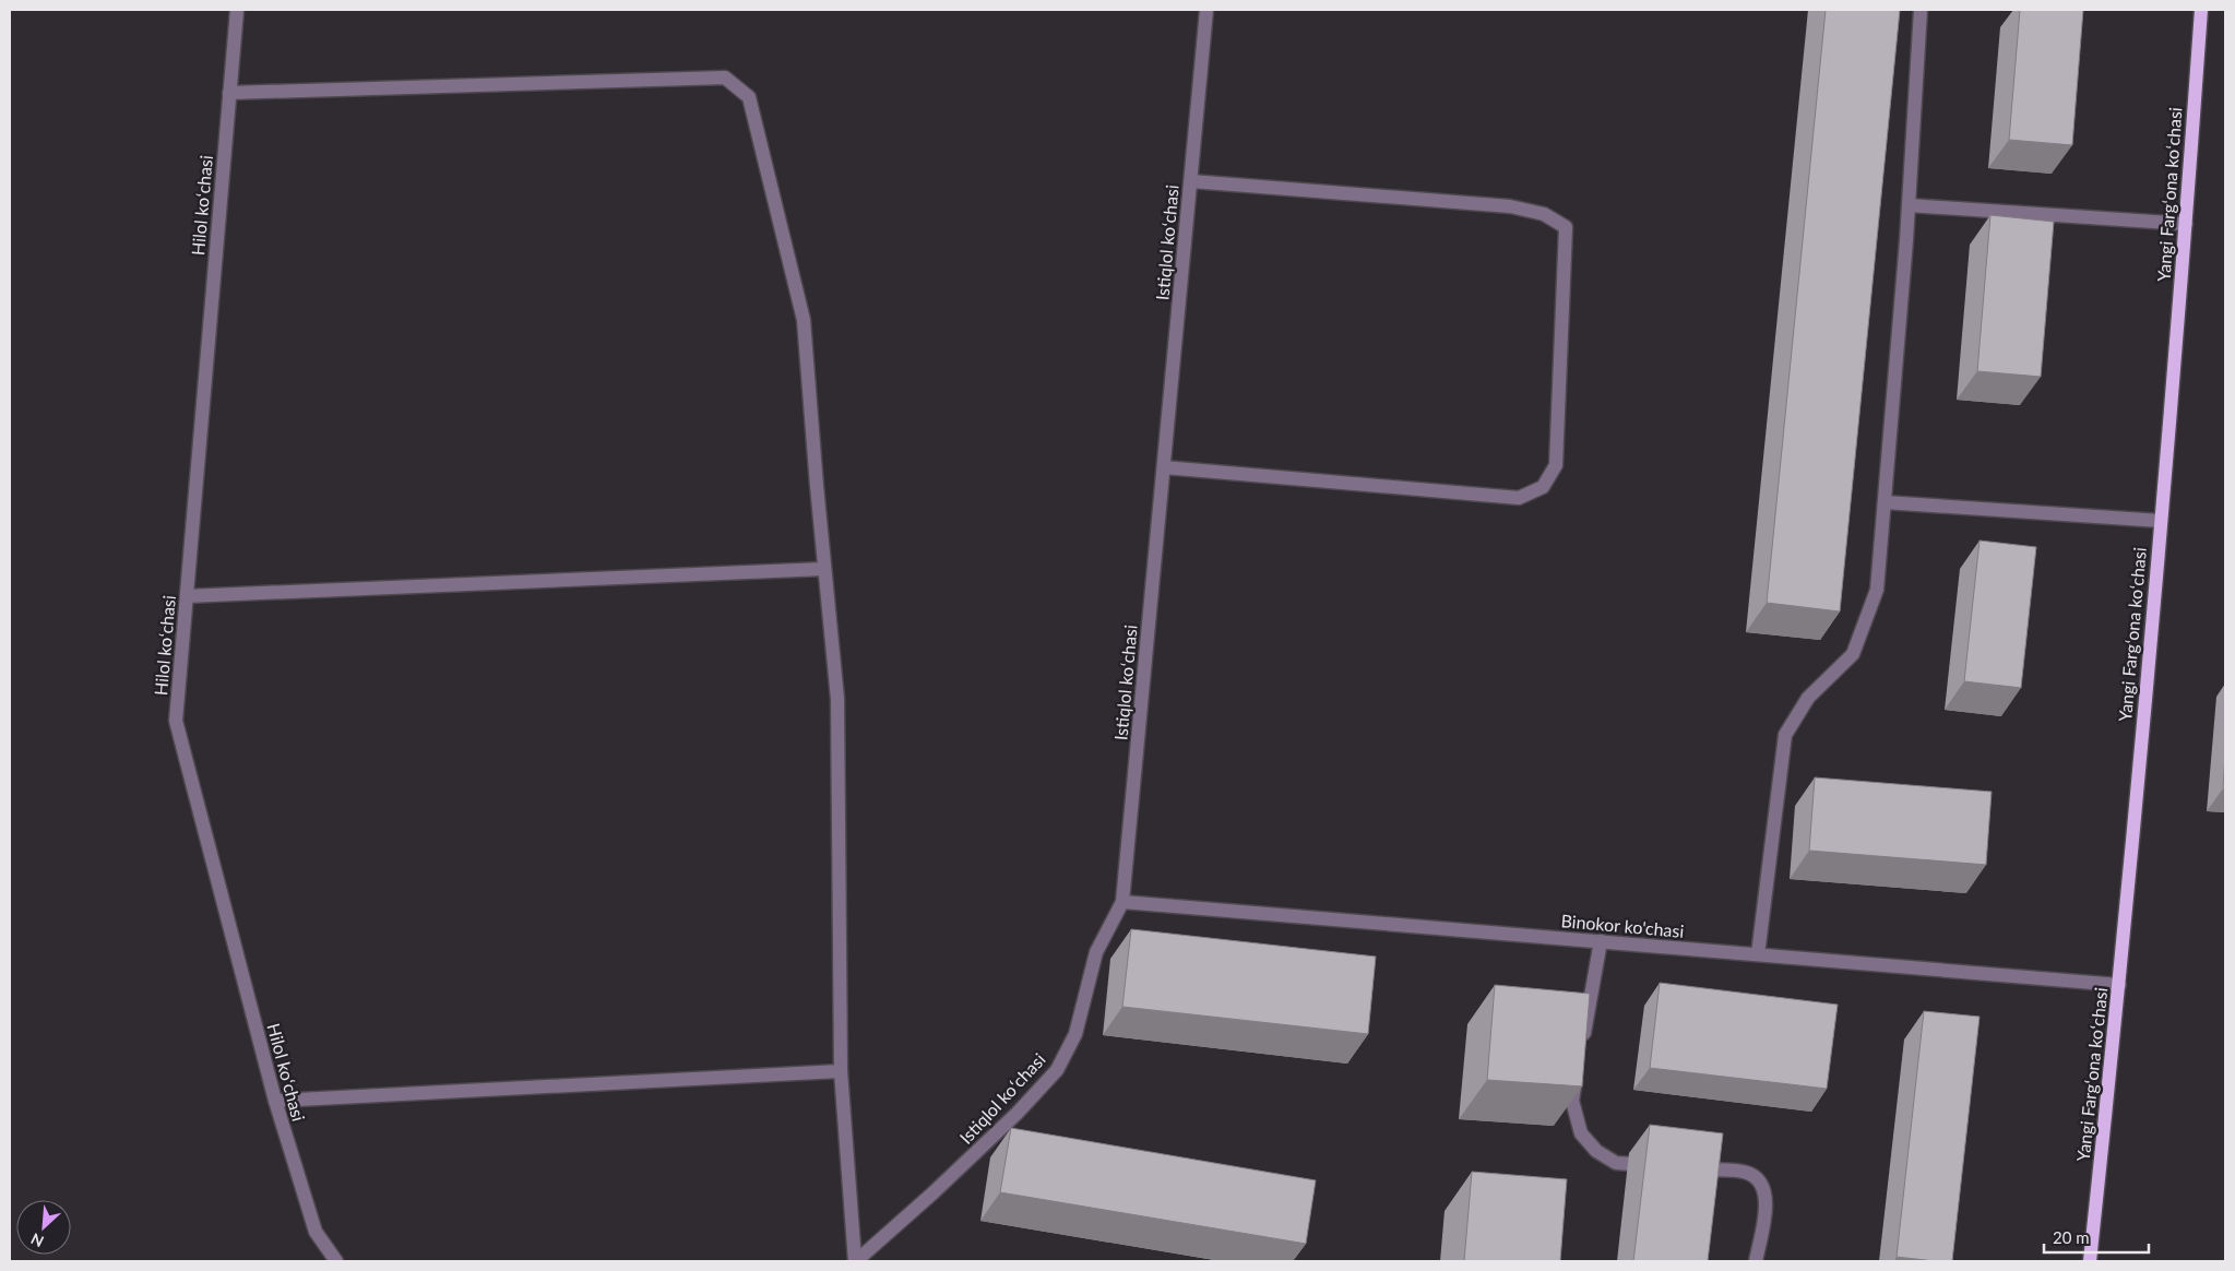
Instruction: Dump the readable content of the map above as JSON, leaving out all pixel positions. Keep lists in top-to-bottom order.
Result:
{
  "streets": {
    "main road": ["Yangi Fargʻona koʻchasi"],
    "street": ["Hilol koʻchasi", "Istiqlol koʻchasi", "Binokor ko'chasi"]
  },
  "crossings": [
    ["Yangi Fargʻona koʻchasi", "Binokor ko'chasi"],
    ["Istiqlol koʻchasi", "Binokor ko'chasi"]
  ],
  "scale_bar": "20 m",
  "north": "bottom left"
}
